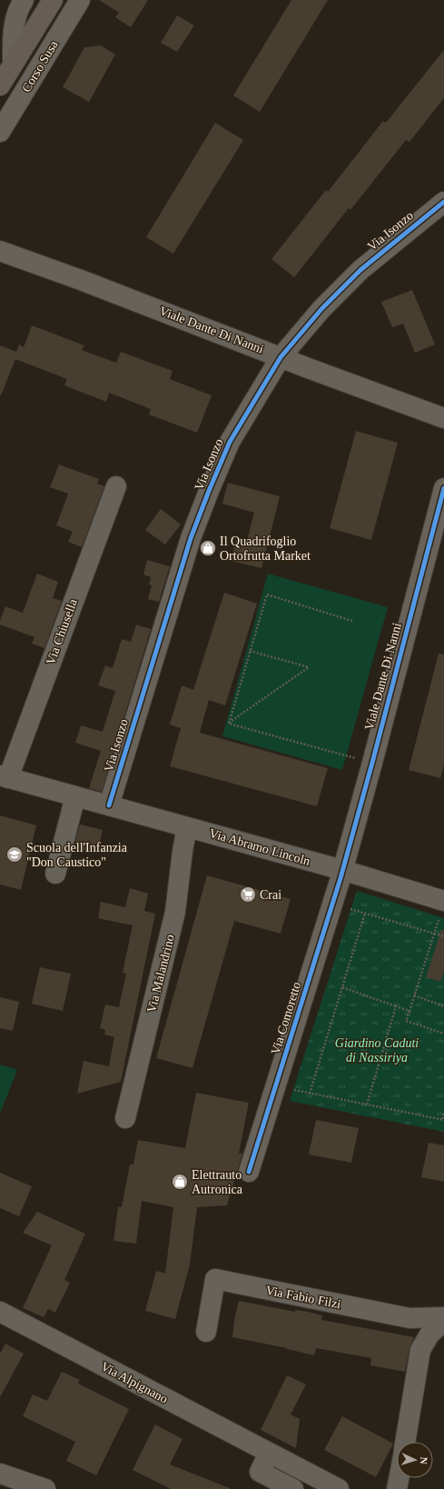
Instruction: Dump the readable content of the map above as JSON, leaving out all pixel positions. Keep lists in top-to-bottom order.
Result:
{
  "streets": {
    "main road": ["Corso Susa"],
    "street": [
      "Via Isonzo",
      "Viale Dante Di Nanni",
      "Via Chiusella",
      "Via Abramo Lincoln",
      "Via Malandrino",
      "Via Comoretto",
      "Via Fabio Filzi",
      "Via Alpignano"
    ]
  },
  "crossings": [
    ["Via Isonzo", "Viale Dante Di Nanni"],
    ["Via Isonzo", "Via Abramo Lincoln"],
    ["Viale Dante Di Nanni", "Via Abramo Lincoln"],
    ["Viale Dante Di Nanni", "Via Comoretto"],
    ["Via Chiusella", "Via Abramo Lincoln"],
    ["Via Abramo Lincoln", "Via Malandrino"],
    ["Via Abramo Lincoln", "Via Comoretto"]
  ],
  "parks": ["Giardino Caduti di Nassiriya"],
  "places": {
    "shop": ["Il Quadrifoglio Ortofrutta Market", "Elettrauto Autronica"],
    "school or university": ["Scuola dell'Infanzia \"Don Caustico\""],
    "supermarket": ["Crai"]
  },
  "north": "right"
}
